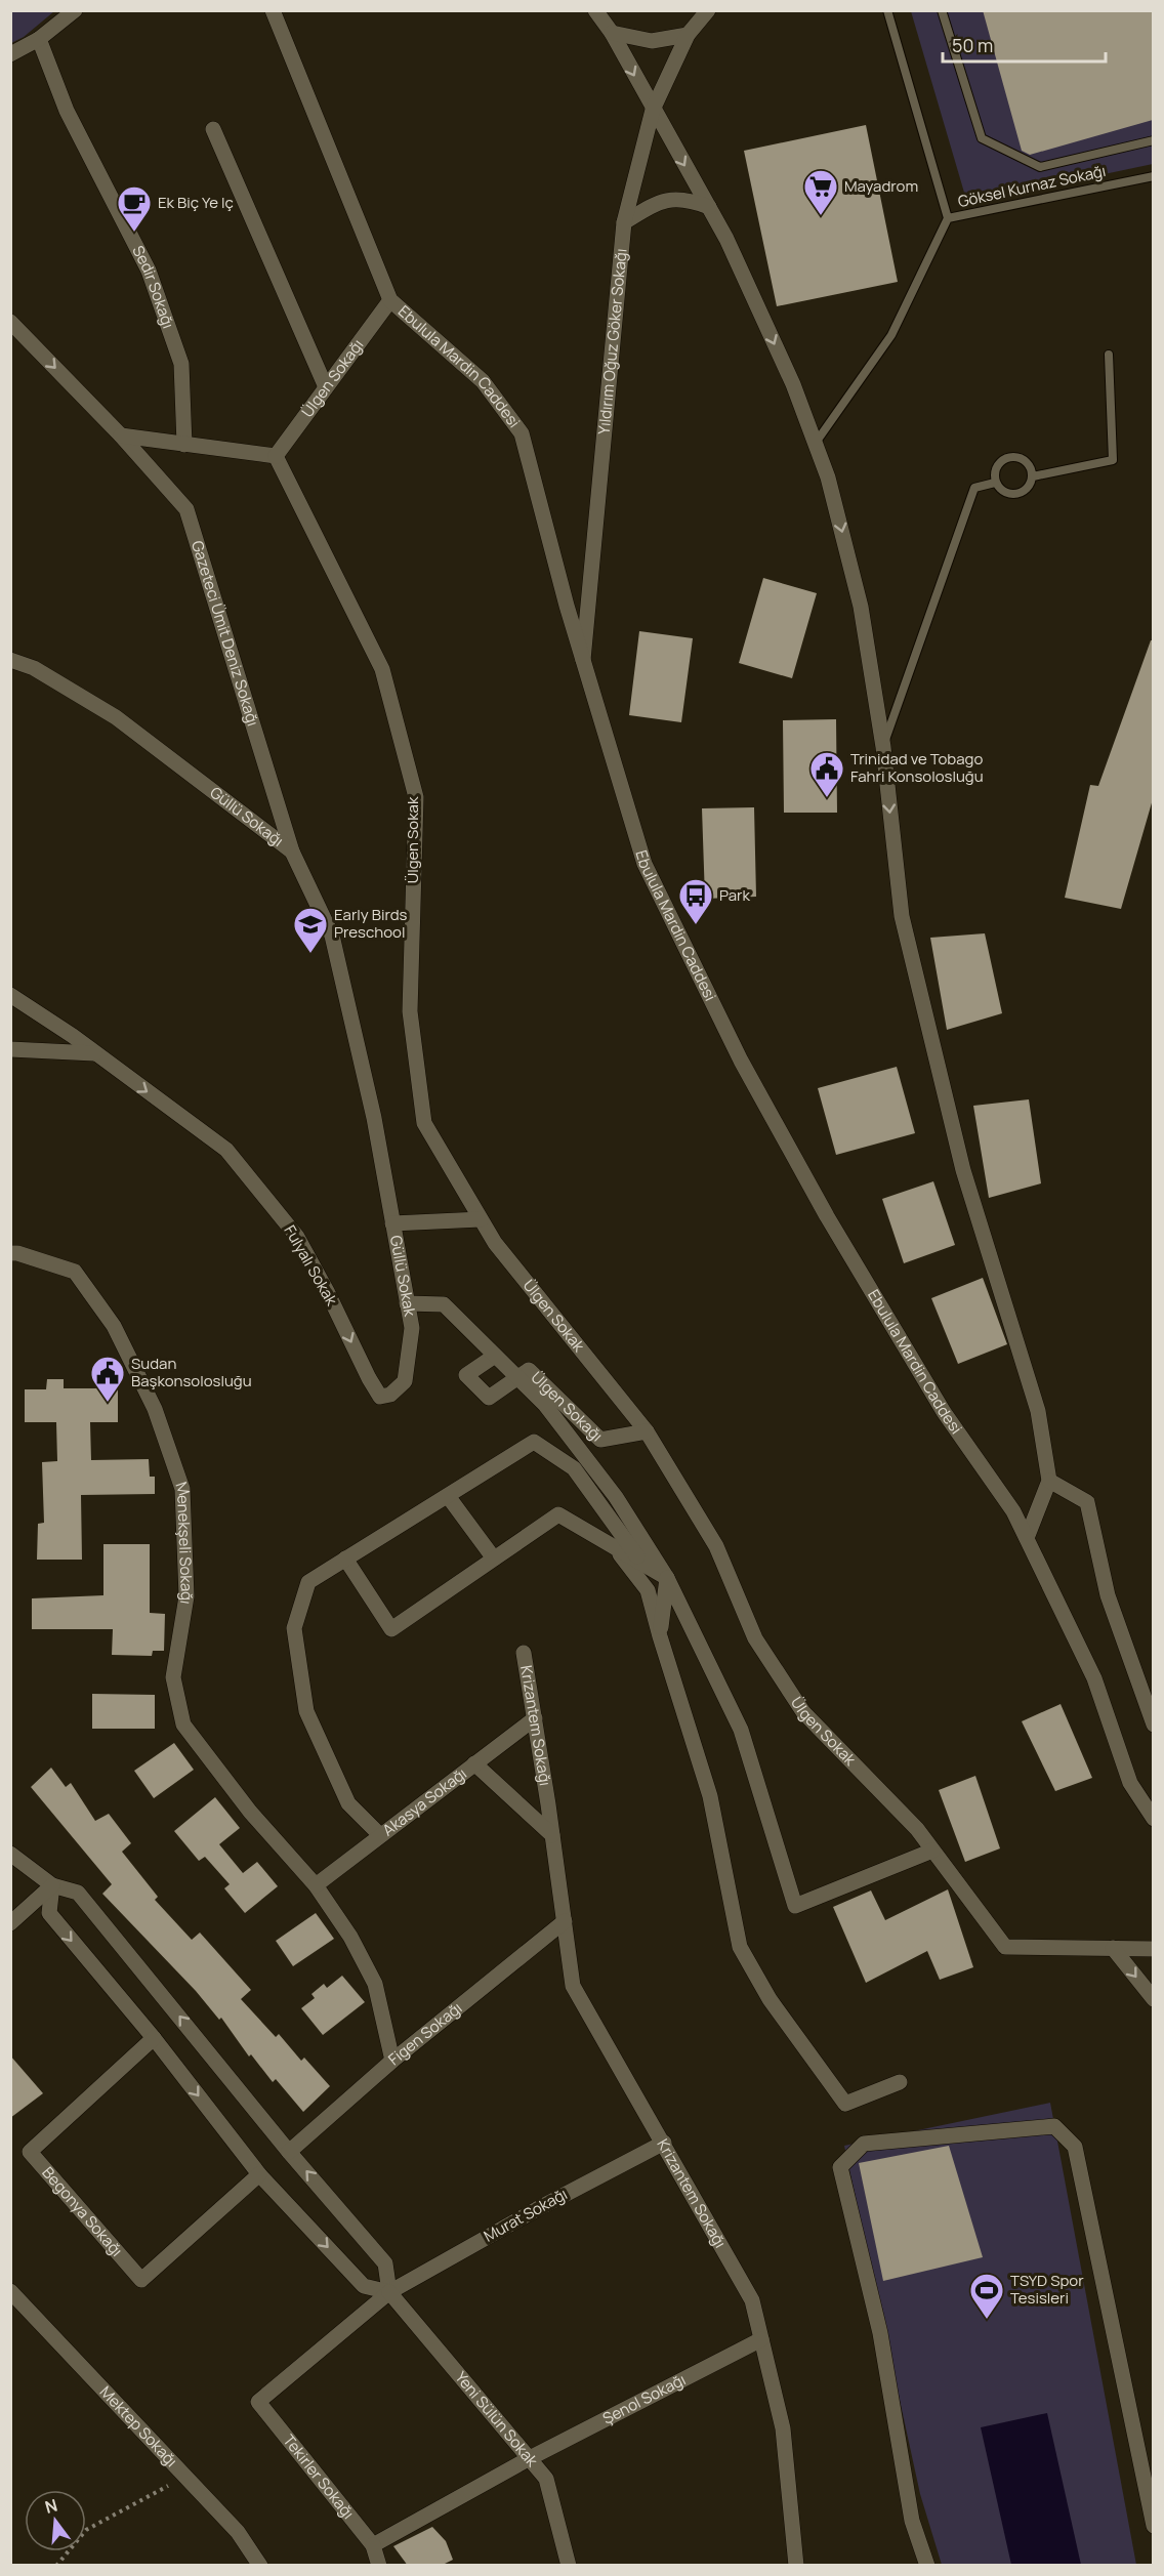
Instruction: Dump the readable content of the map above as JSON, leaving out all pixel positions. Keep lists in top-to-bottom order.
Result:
{
  "streets": {
    "street": [
      "Sedir Sokağı",
      "Yıldırım Oğuz Göker Sokağı",
      "Ebulula Mardin Caddesi",
      "Ülgen Sokağı",
      "Gazeteci Ümit Deniz Sokağı",
      "Güllü Sokağı",
      "Ülgen Sokak",
      "Fulyalı Sokak",
      "Güllü Sokak",
      "Menekşeli Sokağı",
      "Krizantem Sokağı",
      "Akasya Sokağı",
      "Figen Sokağı",
      "Begonya Sokağı",
      "Murat Sokağı",
      "Şenol Sokağı",
      "Yeni Sülün Sokak",
      "Mektep Sokağı",
      "Tekirler Sokağı"
    ],
    "lane": ["Göksel Kurnaz Sokağı"]
  },
  "crossings": [
    ["Yıldırım Oğuz Göker Sokağı", "Ebulula Mardin Caddesi"],
    ["Ebulula Mardin Caddesi", "Ülgen Sokağı"],
    ["Ülgen Sokağı", "Ülgen Sokak"],
    ["Gazeteci Ümit Deniz Sokağı", "Güllü Sokağı"],
    ["Güllü Sokağı", "Güllü Sokak"],
    ["Fulyalı Sokak", "Güllü Sokak"],
    ["Menekşeli Sokağı", "Akasya Sokağı"],
    ["Menekşeli Sokağı", "Figen Sokağı"],
    ["Krizantem Sokağı", "Akasya Sokağı"],
    ["Krizantem Sokağı", "Figen Sokağı"],
    ["Krizantem Sokağı", "Murat Sokağı"],
    ["Krizantem Sokağı", "Şenol Sokağı"],
    ["Murat Sokağı", "Yeni Sülün Sokak"],
    ["Murat Sokağı", "Tekirler Sokağı"],
    ["Şenol Sokağı", "Yeni Sülün Sokak"],
    ["Yeni Sülün Sokak", "Tekirler Sokağı"]
  ],
  "places": {
    "supermarket": ["Mayadrom"],
    "cafe": ["Ek Biç Ye Iç"],
    "public building": ["Trinidad ve Tobago Fahri Konsolosluğu", "Sudan Başkonsolosluğu"],
    "bus stop": ["Park"],
    "school or university": ["Early Birds Preschool"],
    "sports": ["TSYD Spor Tesisleri"]
  },
  "scale_bar": "50 m",
  "north": "top"
}
